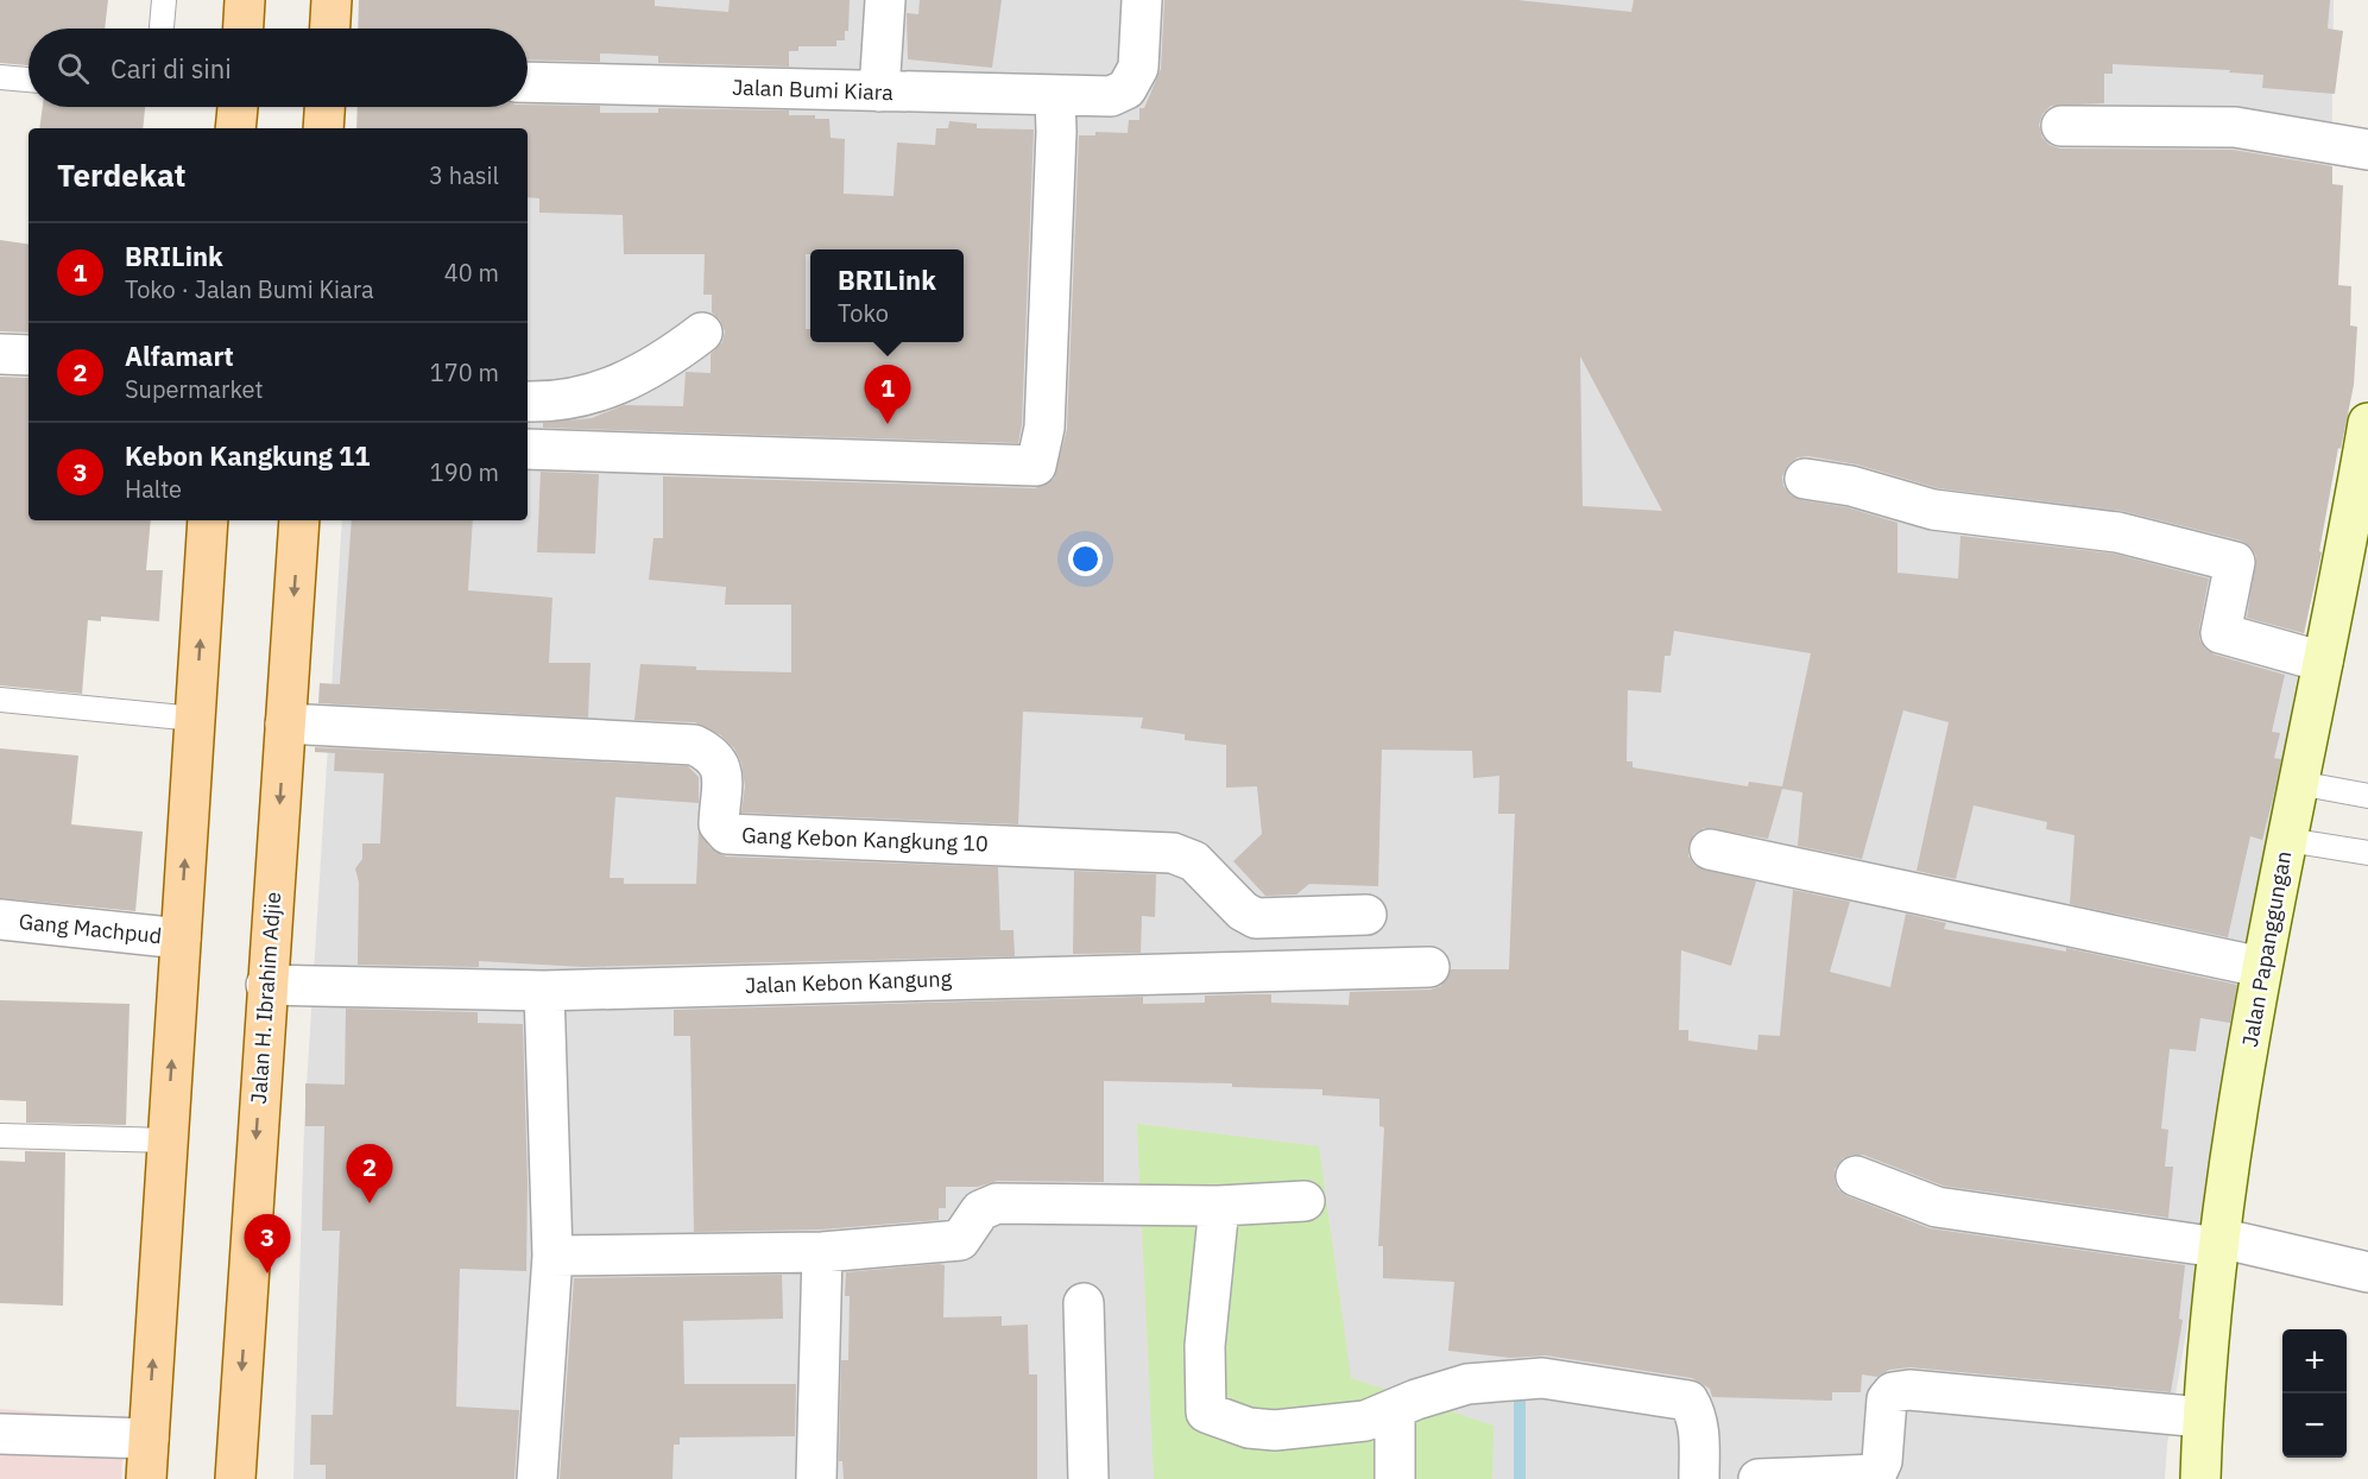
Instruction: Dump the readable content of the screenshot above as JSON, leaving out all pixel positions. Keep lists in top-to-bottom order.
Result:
{
  "streets": {
    "main road": ["Jalan H. Ibrahim Adjie"],
    "street": [
      "Jalan Bumi Kiara",
      "Gang Kebon Kangkung 10",
      "Gang Machpud",
      "Jalan Papanggungan",
      "Jalan Kebon Kangung"
    ]
  },
  "crossings": [
    ["Gang Kebon Kangkung 10", "Jalan H. Ibrahim Adjie"],
    ["Jalan Kebon Kangung", "Jalan H. Ibrahim Adjie"]
  ],
  "page": {
    "search": "Cari di sini",
    "heading": ["Terdekat", "3 hasil"],
    "list": [
      {
        "mark": "1",
        "name": "BRILink",
        "note": "Toko · Jalan Bumi Kiara",
        "value": "40 m"
      },
      {
        "mark": "2",
        "name": "Alfamart",
        "note": "Supermarket",
        "value": "170 m"
      },
      {
        "mark": "3",
        "name": "Kebon Kangkung 11",
        "note": "Halte",
        "value": "190 m"
      }
    ],
    "popup": ["BRILink", "Toko"],
    "pins": ["1", "2", "3"],
    "map_buttons": ["+", "−"]
  }
}
